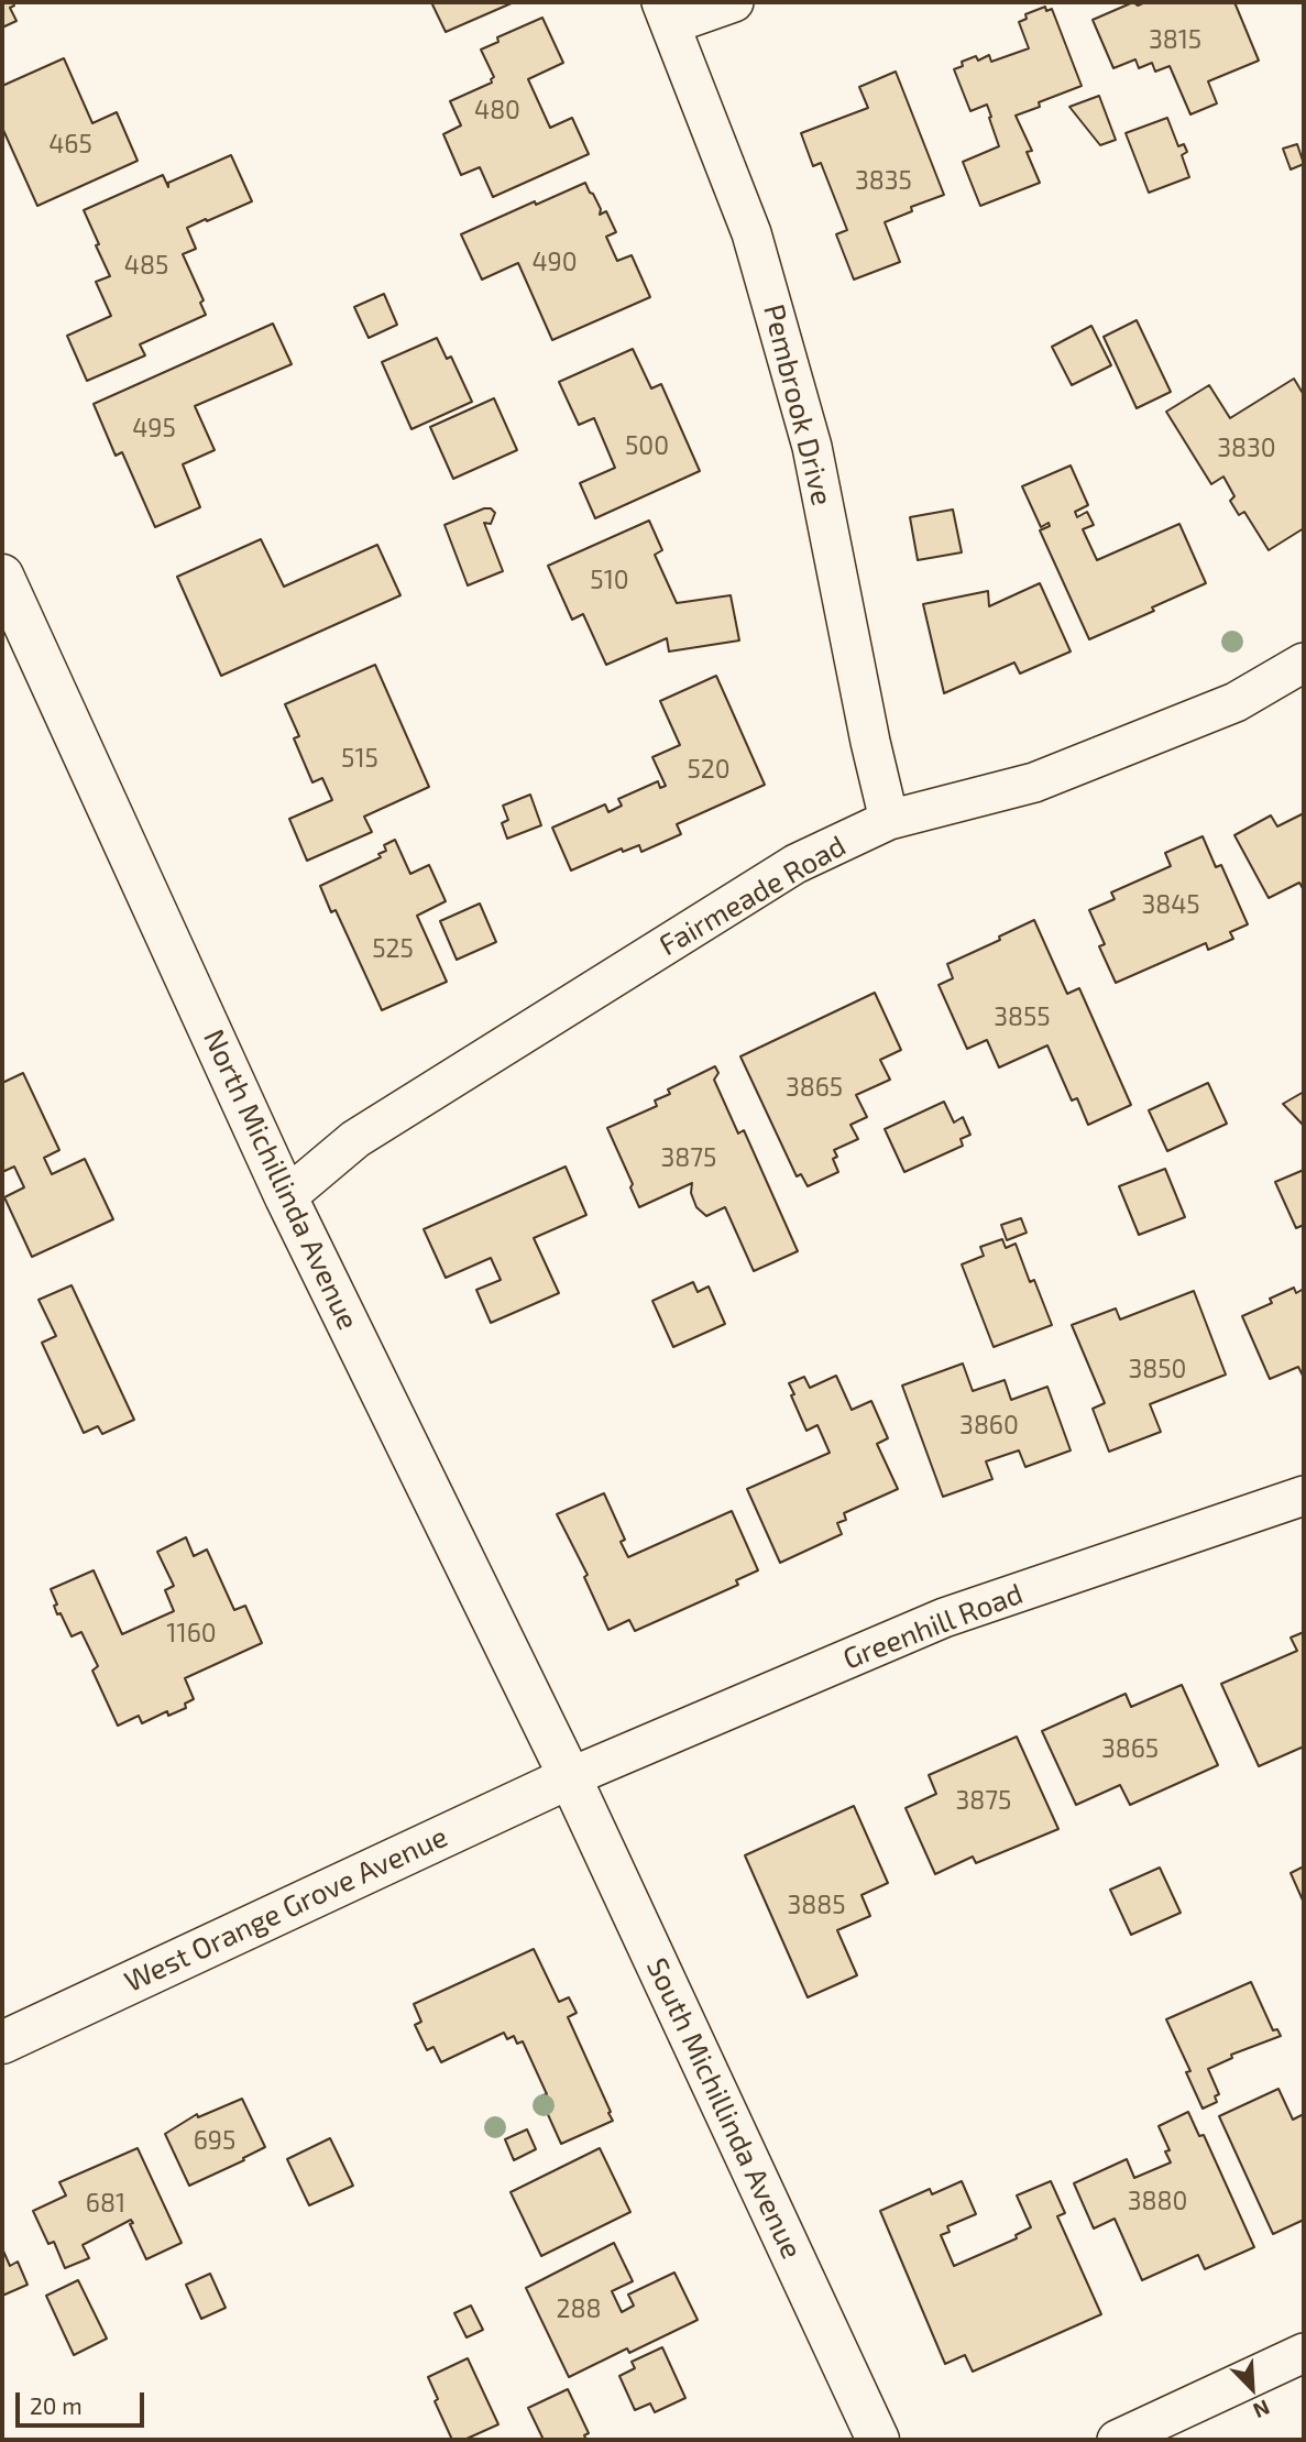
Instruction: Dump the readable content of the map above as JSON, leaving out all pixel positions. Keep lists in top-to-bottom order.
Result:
{
  "streets": {
    "main road": ["North Michillinda Avenue", "West Orange Grove Avenue", "South Michillinda Avenue"],
    "street": ["Pembrook Drive", "Fairmeade Road", "Greenhill Road"]
  },
  "crossings": [
    ["Pembrook Drive", "Fairmeade Road"],
    ["Fairmeade Road", "North Michillinda Avenue"],
    ["North Michillinda Avenue", "Greenhill Road"],
    ["North Michillinda Avenue", "West Orange Grove Avenue"],
    ["North Michillinda Avenue", "South Michillinda Avenue"],
    ["Greenhill Road", "West Orange Grove Avenue"],
    ["Greenhill Road", "South Michillinda Avenue"],
    ["West Orange Grove Avenue", "South Michillinda Avenue"]
  ],
  "house_numbers": [
    "3815",
    "480",
    "465",
    "3835",
    "490",
    "485",
    "495",
    "500",
    "3830",
    "510",
    "515",
    "520",
    "3845",
    "525",
    "3855",
    "3865",
    "3875",
    "3850",
    "3860",
    "1160",
    "3865",
    "3875",
    "3885",
    "695",
    "3880",
    "681",
    "288"
  ],
  "scale_bar": "20 m",
  "north": "bottom right"
}
